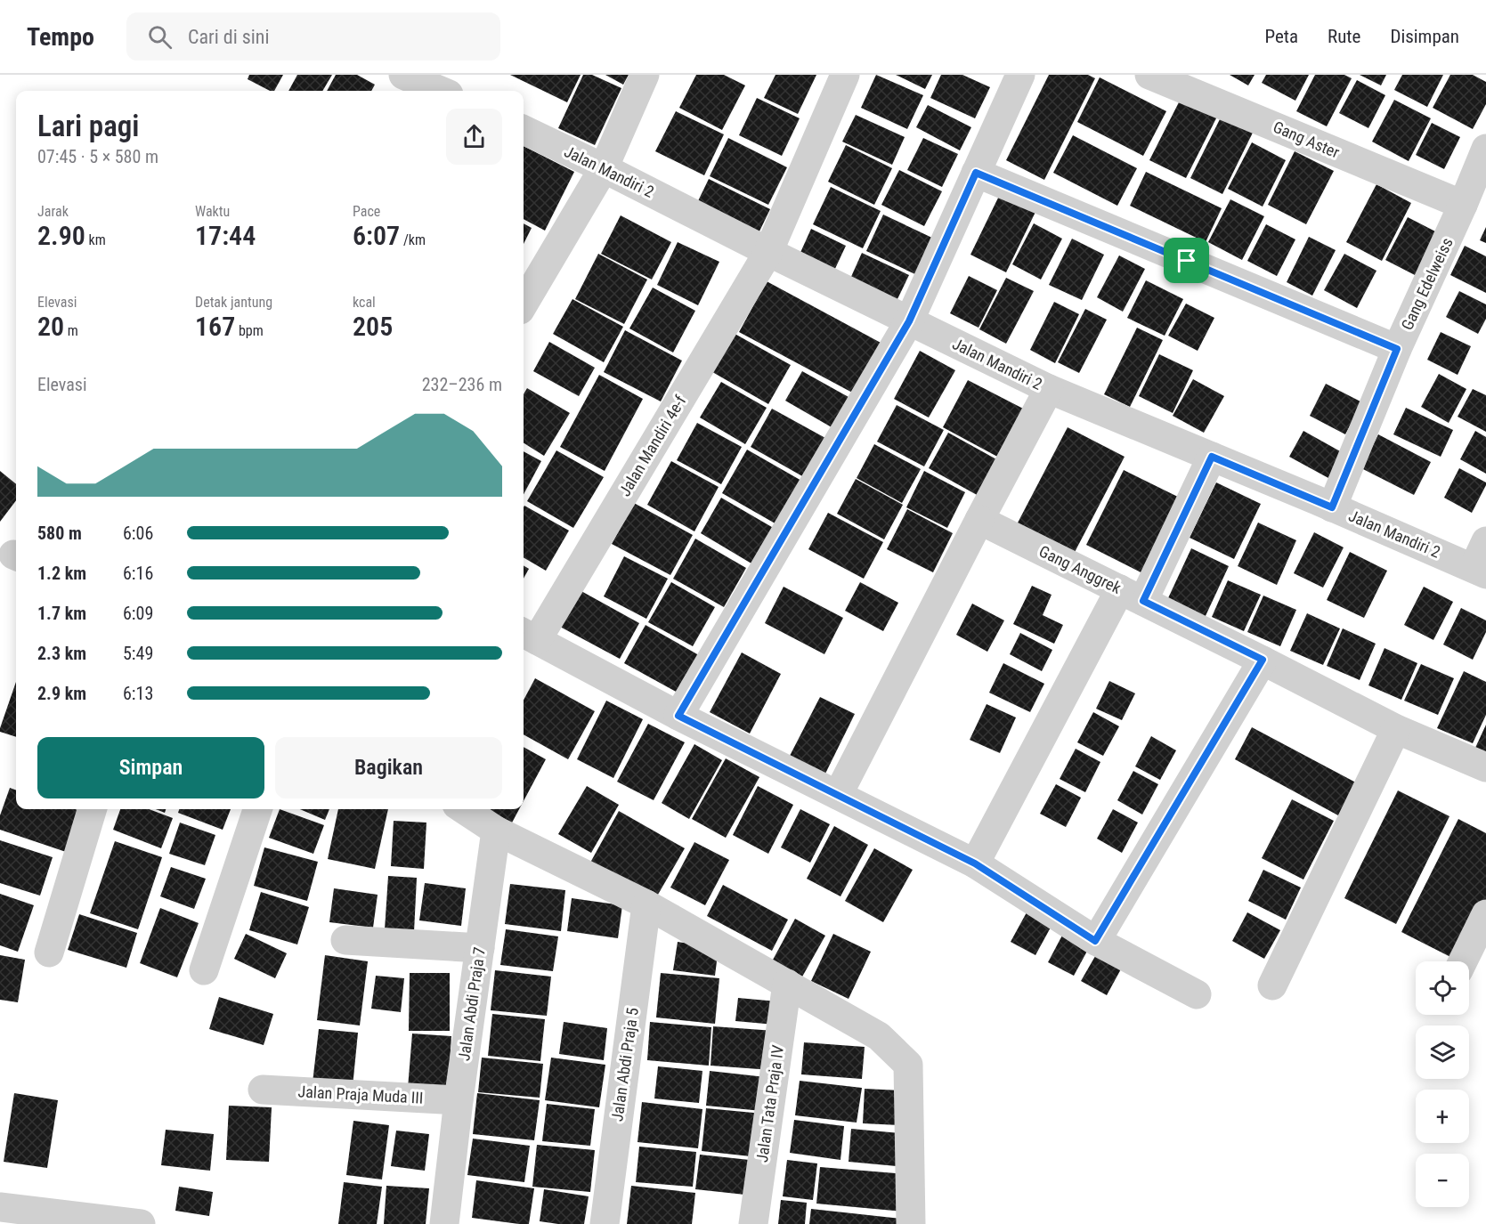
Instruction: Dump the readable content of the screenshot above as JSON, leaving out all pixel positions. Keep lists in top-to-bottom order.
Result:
{
  "streets": {
    "street": [
      "Gang Aster",
      "Jalan Mandiri 2",
      "Gang Edelweiss",
      "Jalan Mandiri 4e-f",
      "Gang Anggrek",
      "Jalan Abdi Praja 7",
      "Jalan Abdi Praja 5",
      "Jalan Praja Muda III",
      "Jalan Tata Praja IV"
    ]
  },
  "crossings": [
    ["Gang Aster", "Gang Edelweiss"],
    ["Jalan Mandiri 2", "Gang Edelweiss"],
    ["Jalan Mandiri 2", "Jalan Mandiri 4e-f"],
    ["Jalan Abdi Praja 7", "Jalan Praja Muda III"]
  ],
  "page": {
    "header": "Tempo",
    "search": "Cari di sini",
    "nav": ["Peta", "Rute", "Disimpan"],
    "heading": ["Lari pagi", "07:45 · 5 × 580 m"],
    "stats": [
      ["Jarak", "2.90 km"],
      ["Waktu", "17:44"],
      ["Pace", "6:07 /km"],
      ["Elevasi", "20 m"],
      ["Detak jantung", "167 bpm"],
      ["kcal", "205"]
    ],
    "chart": ["Elevasi", "232–236 m"],
    "list": [
      {
        "name": "580 m",
        "note": "6:06"
      },
      {
        "name": "1.2 km",
        "note": "6:16"
      },
      {
        "name": "1.7 km",
        "note": "6:09"
      },
      {
        "name": "2.3 km",
        "note": "5:49"
      },
      {
        "name": "2.9 km",
        "note": "6:13"
      }
    ],
    "buttons": ["Simpan", "Bagikan"],
    "map_buttons": ["+", "−"]
  }
}
